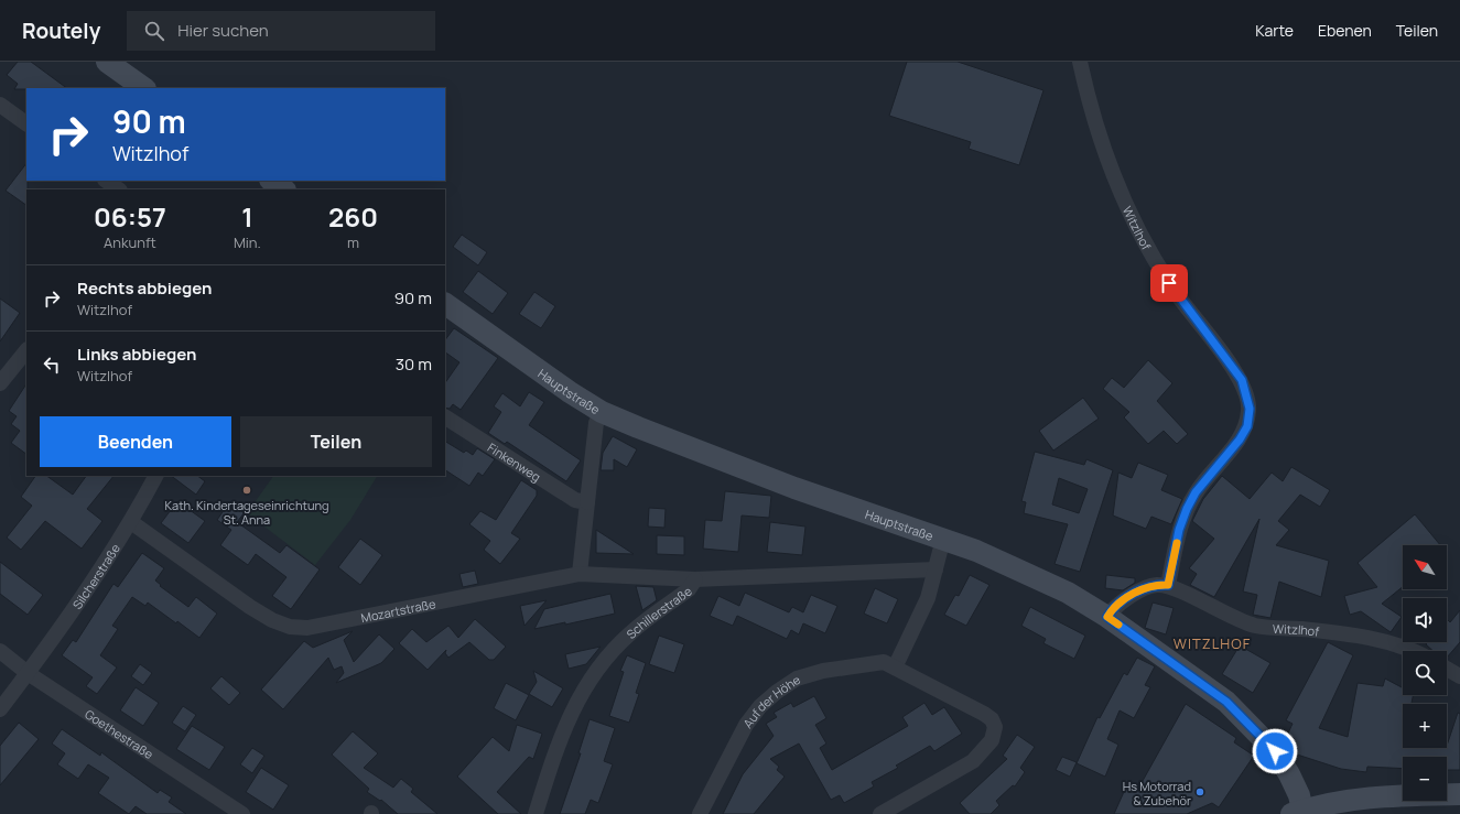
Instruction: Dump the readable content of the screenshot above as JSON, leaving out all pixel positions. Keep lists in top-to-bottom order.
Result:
{
  "streets": {
    "street": [
      "Witzlhof",
      "Hauptstraße",
      "Finkenweg",
      "Silcherstraße",
      "Mozartstraße",
      "Schillerstraße",
      "Auf der Höhe",
      "Goethestraße"
    ]
  },
  "crossings": [
    ["Silcherstraße", "Mozartstraße"],
    ["Silcherstraße", "Goethestraße"],
    ["Mozartstraße", "Schillerstraße"]
  ],
  "districts": ["WITZLHOF"],
  "places": ["Kath. Kindertageseinrichtung St. Anna", "Hs Motorrad & Zubehör"],
  "north": "top left",
  "page": {
    "header": "Routely",
    "search": "Hier suchen",
    "nav": ["Karte", "Ebenen", "Teilen"],
    "turn": ["90 m", "Witzlhof"],
    "eta": [
      "06:57",
      "Ankunft",
      "1",
      "Min.",
      "260",
      "m"
    ],
    "list": [
      {
        "name": "Rechts abbiegen",
        "note": "Witzlhof",
        "value": "90 m"
      },
      {
        "name": "Links abbiegen",
        "note": "Witzlhof",
        "value": "30 m"
      }
    ],
    "buttons": ["Beenden", "Teilen"],
    "map_buttons": ["+", "−"]
  }
}
